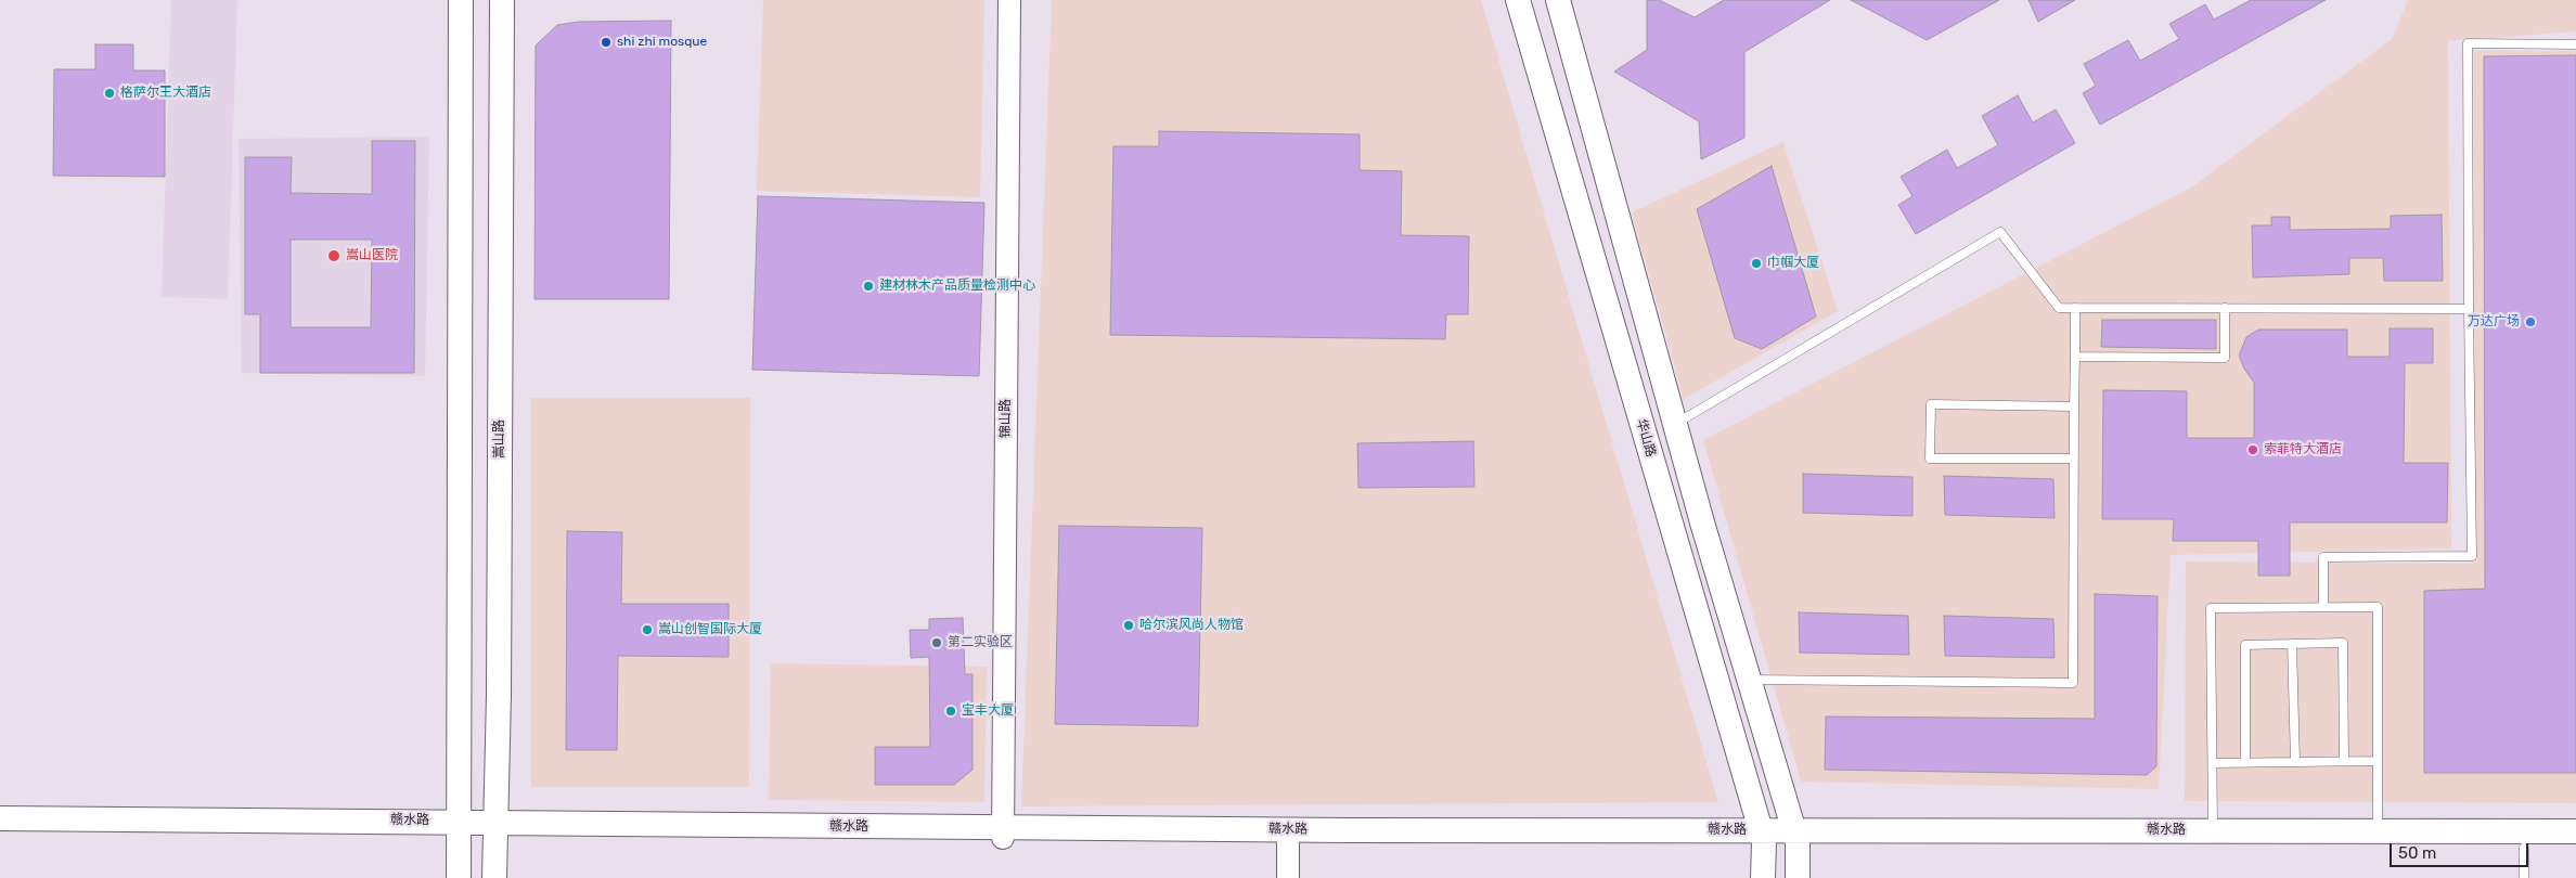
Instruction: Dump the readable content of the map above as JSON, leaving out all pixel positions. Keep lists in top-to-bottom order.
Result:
{
  "streets": {
    "main road": ["华山路", "嵩山路", "赣水路"],
    "street": ["锦山路"]
  },
  "crossings": [
    ["锦山路", "赣水路"],
    ["华山路", "赣水路"],
    ["嵩山路", "赣水路"]
  ],
  "places": [
    "shi zhi mosque",
    "格萨尔王大酒店",
    "嵩山医院",
    "巾帼大厦",
    "建材林木产品质量检测中心",
    "万达广场",
    "索菲特大酒店",
    "哈尔滨风尚人物馆",
    "嵩山创智国际大厦",
    "第二实验区",
    "宝丰大厦"
  ],
  "scale_bar": "50 m"
}
